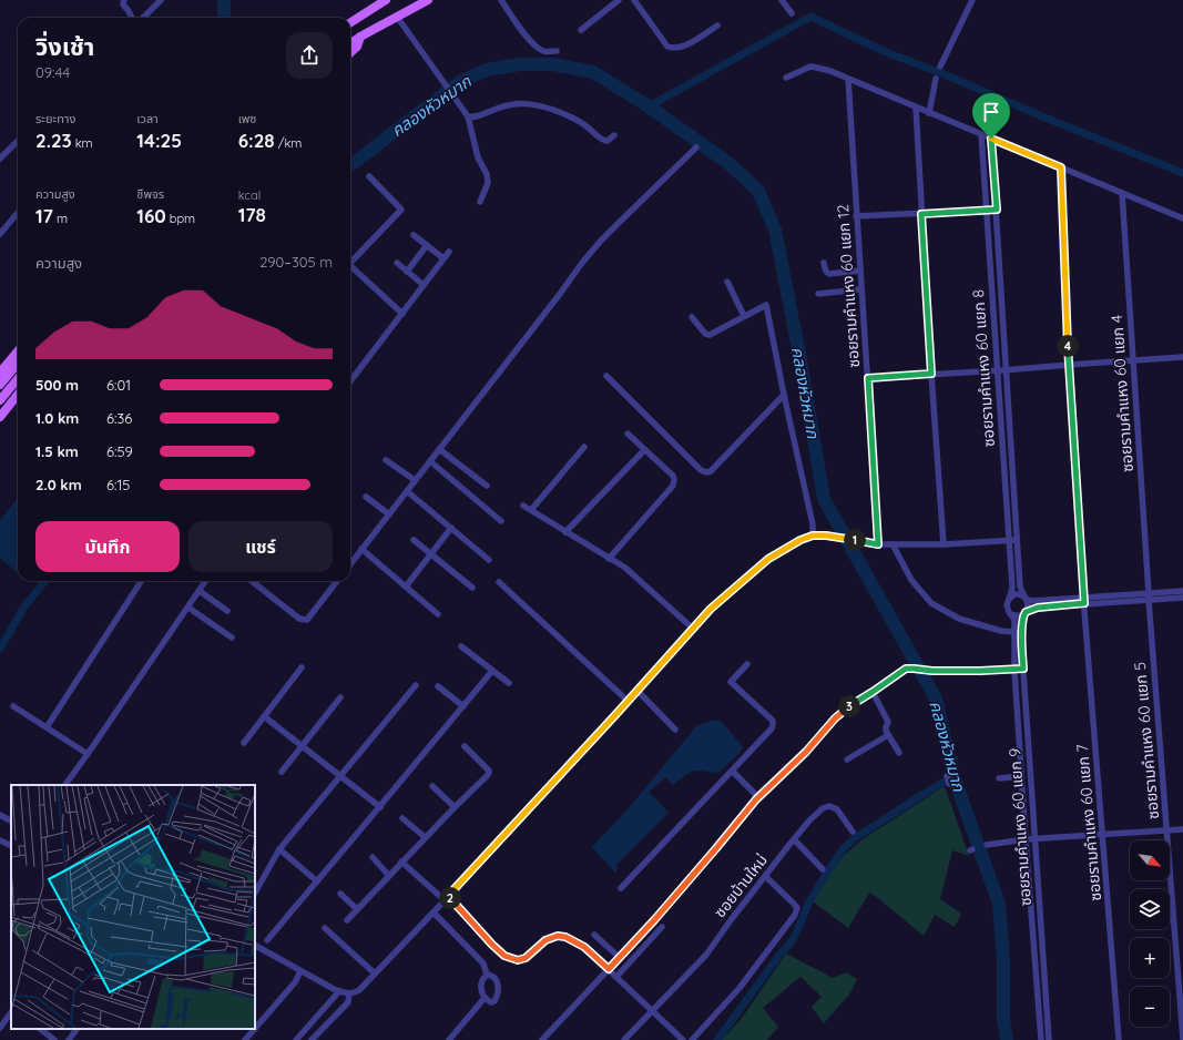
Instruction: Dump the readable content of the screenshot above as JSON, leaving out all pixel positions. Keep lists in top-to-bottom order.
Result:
{
  "streets": {
    "street": [
      "ซอยรามคำแหง 60 แยก 12",
      "ซอยรามคำแหง 60 แยก 8",
      "ซอยรามคำแหง 60 แยก 4",
      "ซอยรามคำแหง 60 แยก 5",
      "ซอยรามคำแหง 60 แยก 7",
      "ซอยรามคำแหง 60 แยก 9",
      "ซอยบ้านใหม่"
    ]
  },
  "crossings": [
    ["ซอยรามคำแหง 60 แยก 8", "ซอยรามคำแหง 60 แยก 9"],
    ["ซอยรามคำแหง 60 แยก 4", "ซอยรามคำแหง 60 แยก 5"]
  ],
  "water": ["คลองหัวหมาก"],
  "north": "bottom right",
  "page": {
    "heading": ["วิ่งเช้า", "09:44"],
    "stats": [
      ["ระยะทาง", "2.23 km"],
      ["เวลา", "14:25"],
      ["เพซ", "6:28 /km"],
      ["ความสูง", "17 m"],
      ["ชีพจร", "160 bpm"],
      ["kcal", "178"]
    ],
    "chart": ["ความสูง", "290–305 m"],
    "pins": [
      "4",
      "1",
      "3",
      "2"
    ],
    "list": [
      {
        "name": "500 m",
        "note": "6:01"
      },
      {
        "name": "1.0 km",
        "note": "6:36"
      },
      {
        "name": "1.5 km",
        "note": "6:59"
      },
      {
        "name": "2.0 km",
        "note": "6:15"
      }
    ],
    "buttons": ["บันทึก", "แชร์"],
    "map_buttons": ["+", "−"]
  }
}
